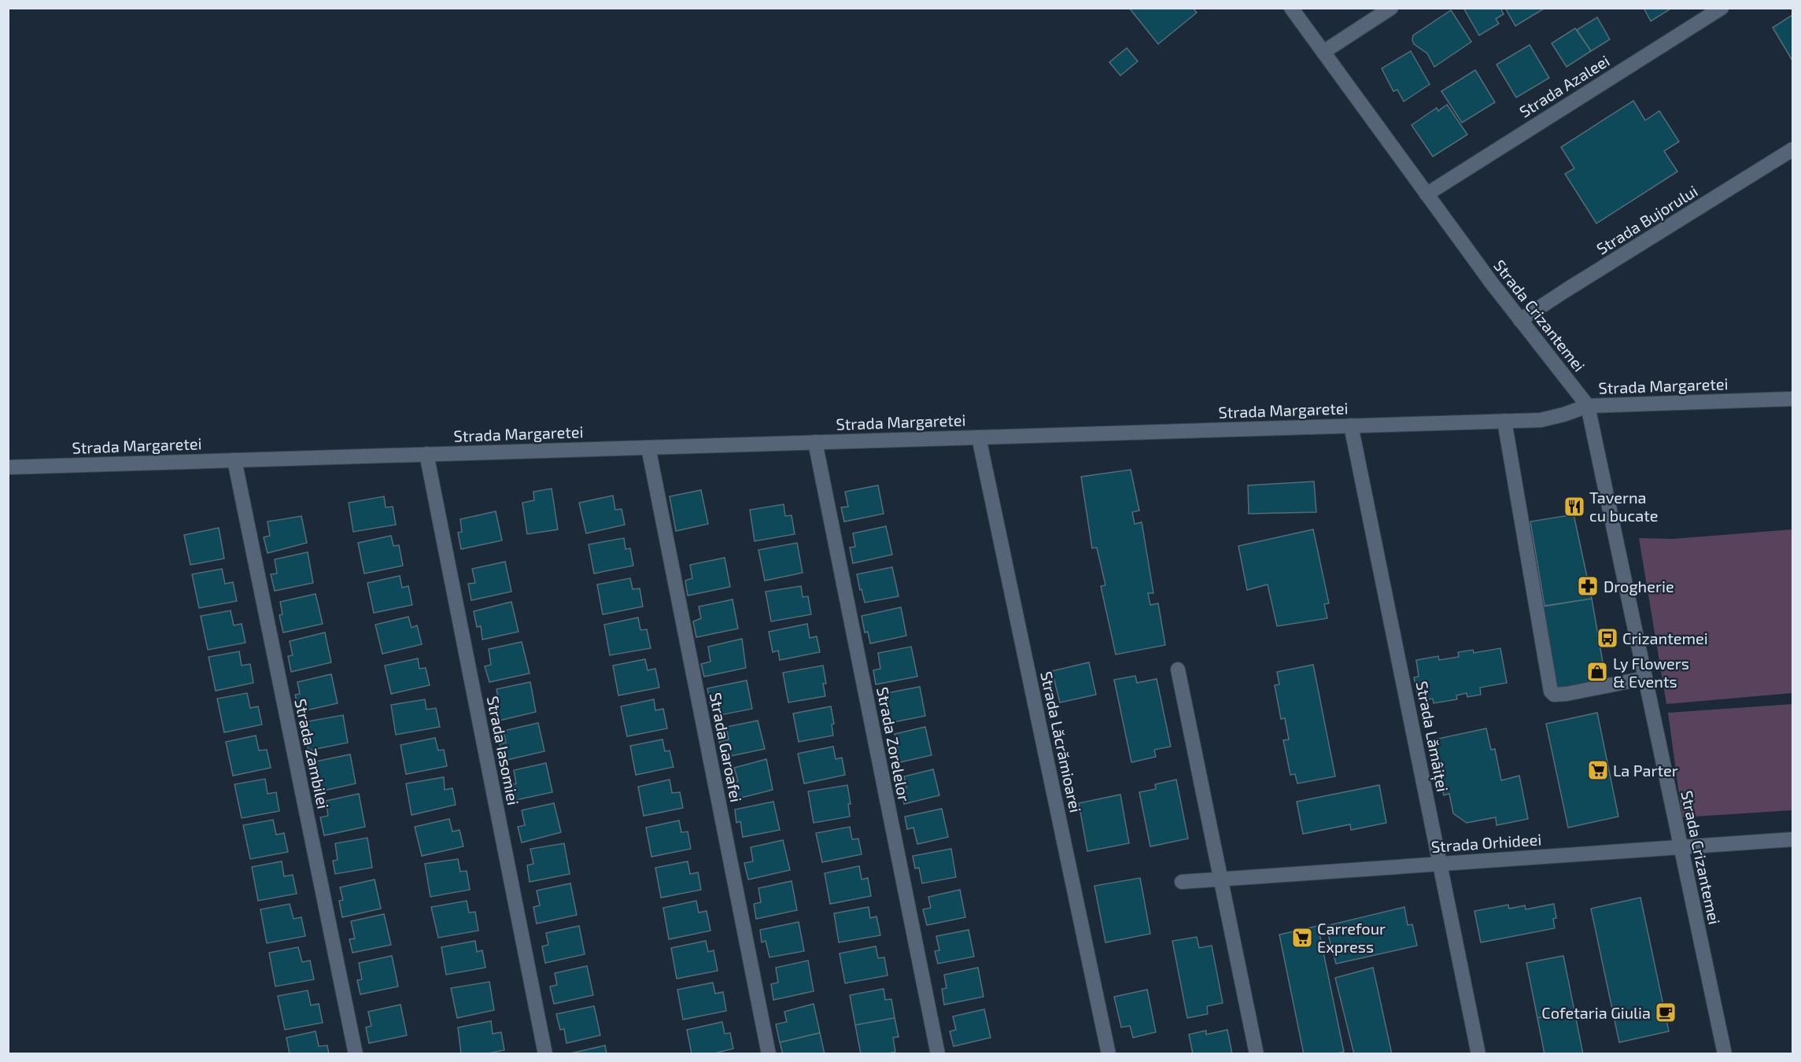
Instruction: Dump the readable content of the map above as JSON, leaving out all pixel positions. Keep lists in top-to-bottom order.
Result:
{
  "streets": {
    "street": [
      "Strada Azaleei",
      "Strada Bujorului",
      "Strada Crizantemei",
      "Strada Margaretei",
      "Strada Lămâiței",
      "Strada Lăcrămioarei",
      "Strada Zorelelor",
      "Strada Garoafei",
      "Strada Iasomiei",
      "Strada Zambilei",
      "Strada Orhideei"
    ]
  },
  "crossings": [
    ["Strada Azaleei", "Strada Crizantemei"],
    ["Strada Bujorului", "Strada Crizantemei"],
    ["Strada Crizantemei", "Strada Margaretei"],
    ["Strada Crizantemei", "Strada Orhideei"],
    ["Strada Margaretei", "Strada Lămâiței"],
    ["Strada Margaretei", "Strada Lăcrămioarei"],
    ["Strada Margaretei", "Strada Zorelelor"],
    ["Strada Margaretei", "Strada Garoafei"],
    ["Strada Margaretei", "Strada Iasomiei"],
    ["Strada Margaretei", "Strada Zambilei"],
    ["Strada Lămâiței", "Strada Orhideei"]
  ],
  "places": {
    "restaurant": ["Taverna cu bucate"],
    "pharmacy": ["Drogherie"],
    "bus stop": ["Crizantemei"],
    "shop": ["Ly Flowers & Events"],
    "supermarket": ["La Parter", "Carrefour Express"],
    "cafe": ["Cofetaria Giulia"]
  }
}
